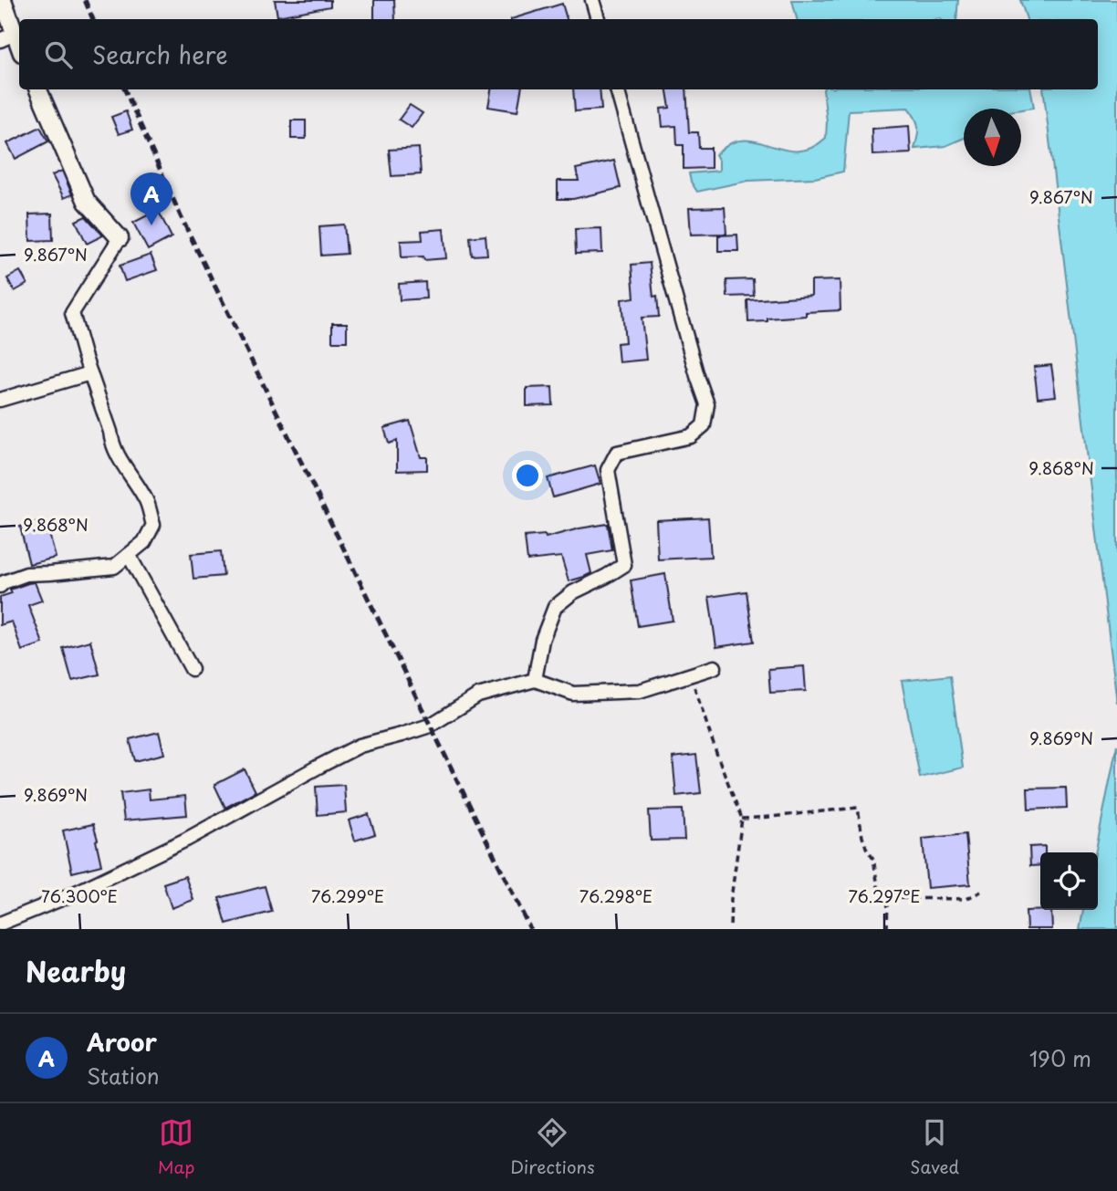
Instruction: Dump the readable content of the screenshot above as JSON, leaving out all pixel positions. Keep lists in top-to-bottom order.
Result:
{
  "north": "bottom",
  "page": {
    "search": "Search here",
    "pins": "A",
    "heading": "Nearby",
    "list": [
      {
        "mark": "A",
        "name": "Aroor",
        "note": "Station",
        "value": "190 m"
      }
    ],
    "nav": ["Map", "Directions", "Saved"]
  },
  "coordinates": [
    "9.867°N",
    "9.868°N",
    "9.869°N",
    "76.300°E",
    "76.299°E",
    "76.298°E",
    "76.297°E"
  ]
}
